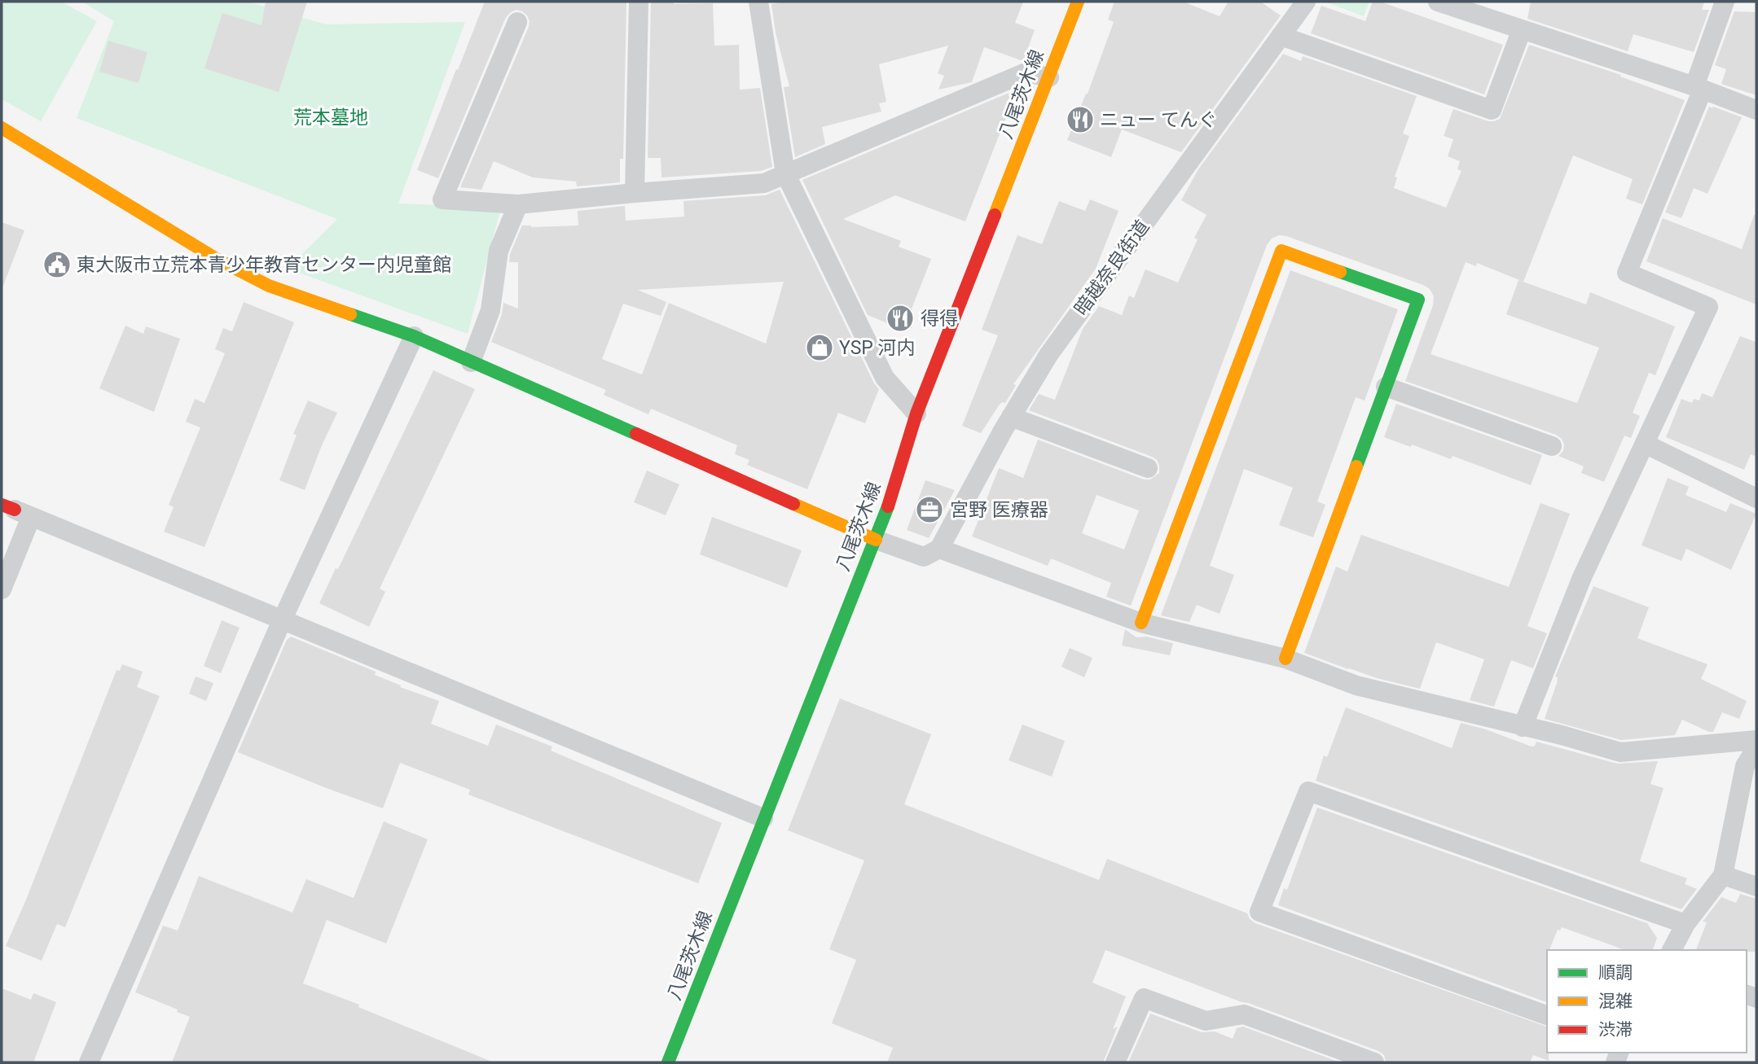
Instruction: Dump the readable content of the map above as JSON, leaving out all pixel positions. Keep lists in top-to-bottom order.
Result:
{
  "streets": {
    "street": ["八尾茨木線", "暗越奈良街道"]
  },
  "parks": ["荒本墓地"],
  "places": {
    "restaurant": ["ニュー てんぐ", "得得"],
    "public building": ["東大阪市立荒本青少年教育センター内児童館"],
    "shop": ["YSP 河内"],
    "office": ["宮野 医療器"]
  },
  "legend": ["順調", "混雑", "渋滞"]
}
